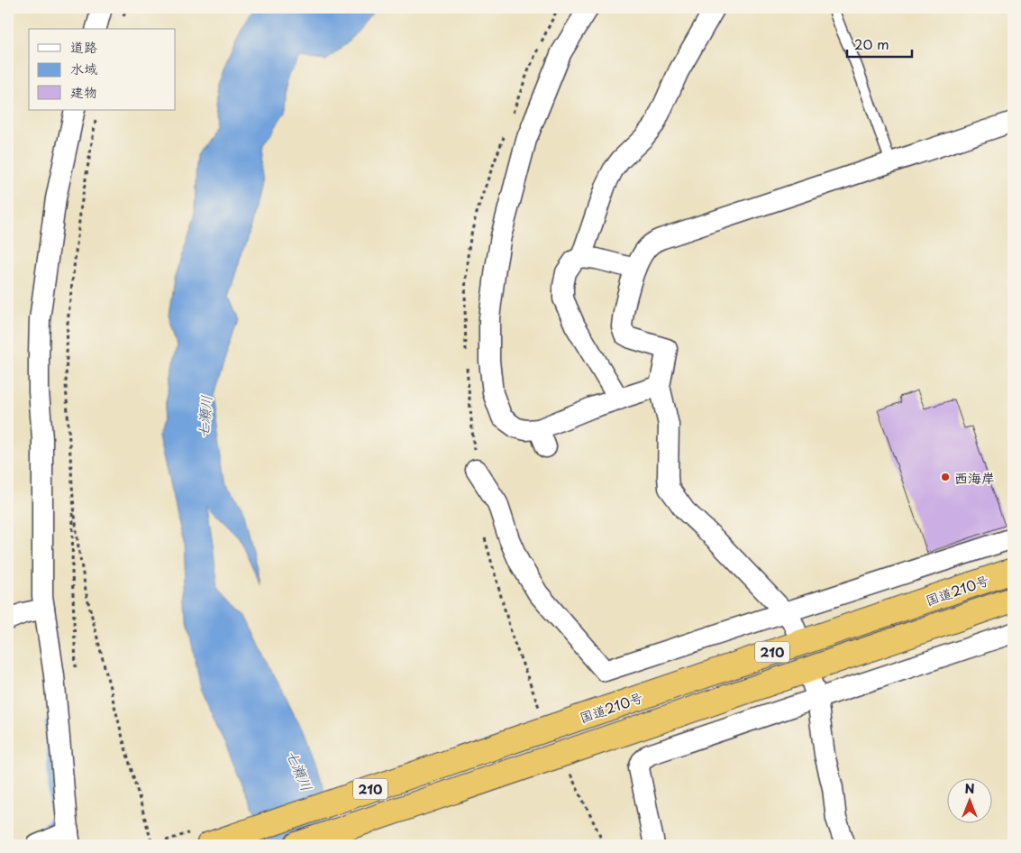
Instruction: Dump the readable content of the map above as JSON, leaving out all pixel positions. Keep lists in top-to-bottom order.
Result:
{
  "streets": {
    "highway": ["国道210号", "210"]
  },
  "water": ["七瀬川"],
  "places": ["西海岸"],
  "legend": ["道路", "水域", "建物"],
  "scale_bar": "20 m",
  "north": "top"
}
